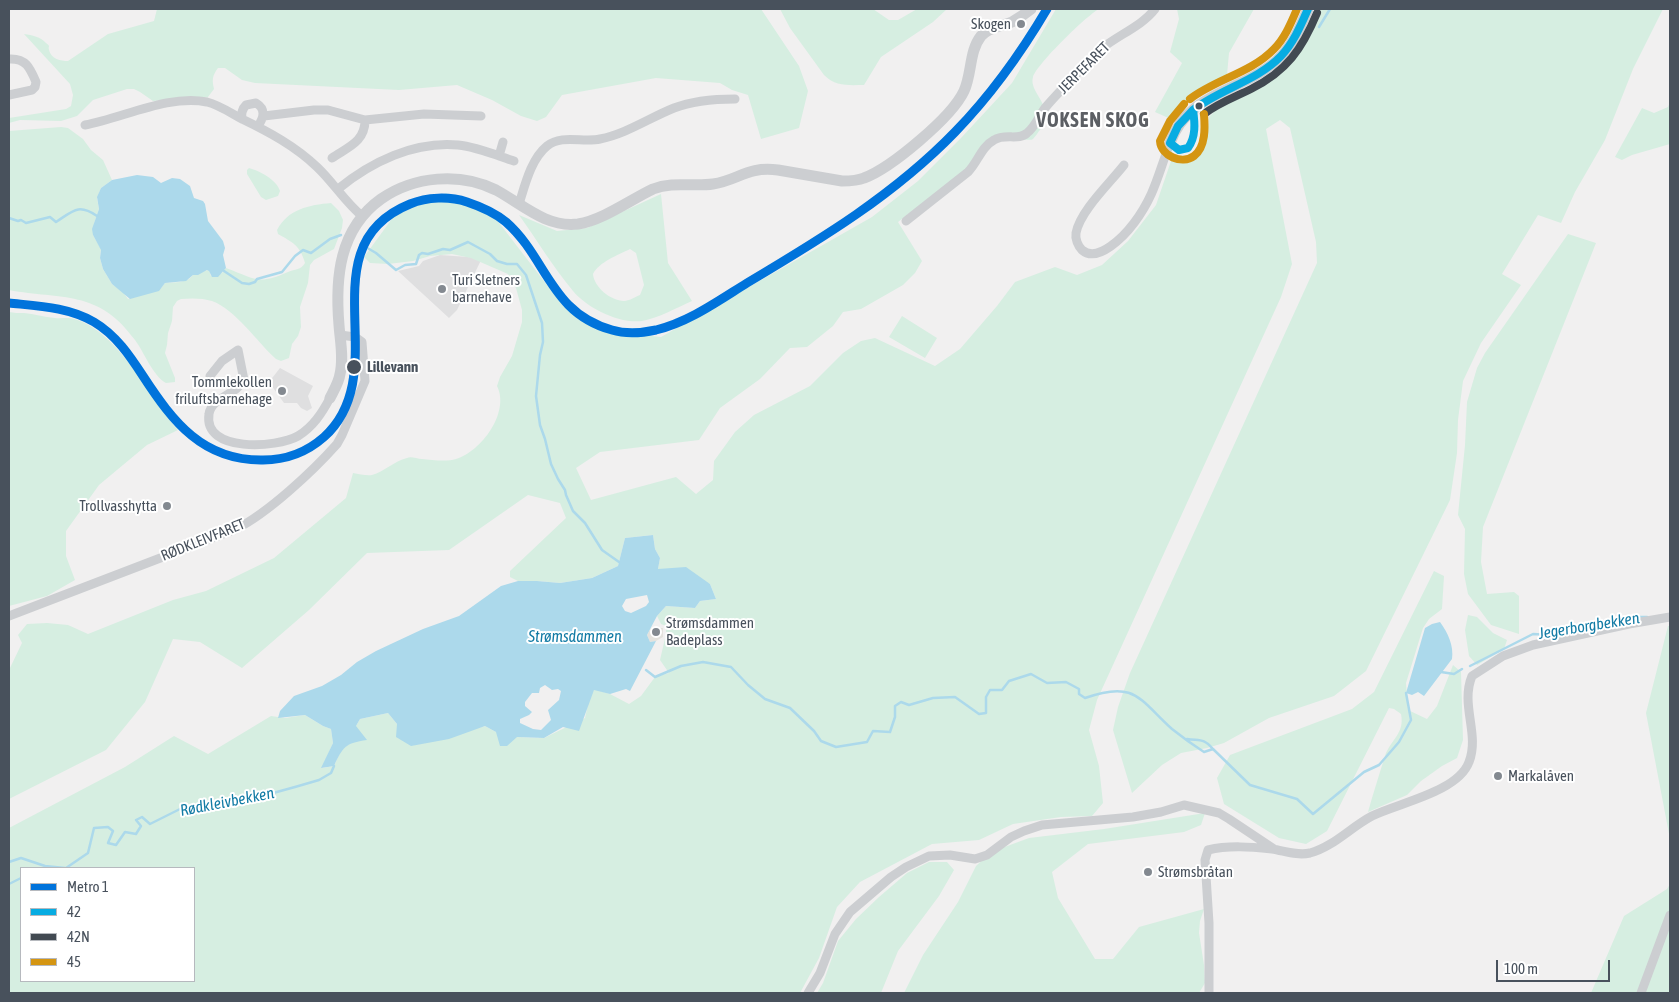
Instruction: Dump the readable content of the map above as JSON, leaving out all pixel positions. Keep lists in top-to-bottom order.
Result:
{
  "streets": {
    "street": ["JERPEFARET", "RØDKLEIVFARET"]
  },
  "districts": ["VOKSEN SKOG"],
  "water": ["Jegerborgbekken", "Strømsdammen", "Rødkleivbekken"],
  "places": [
    "Skogen",
    "Turi Sletners barnehave",
    "Lillevann",
    "Tommlekollen friluftsbarnehage",
    "Trollvasshytta",
    "Strømsdammen Badeplass",
    "Markalåven",
    "Strømsbråtan"
  ],
  "lines": [
    "metro line 1",
    "transit line 42",
    "transit line 45",
    "transit line 42N"
  ],
  "legend": [
    "Metro 1",
    "42",
    "42N",
    "45"
  ],
  "scale_bar": "100 m"
}
